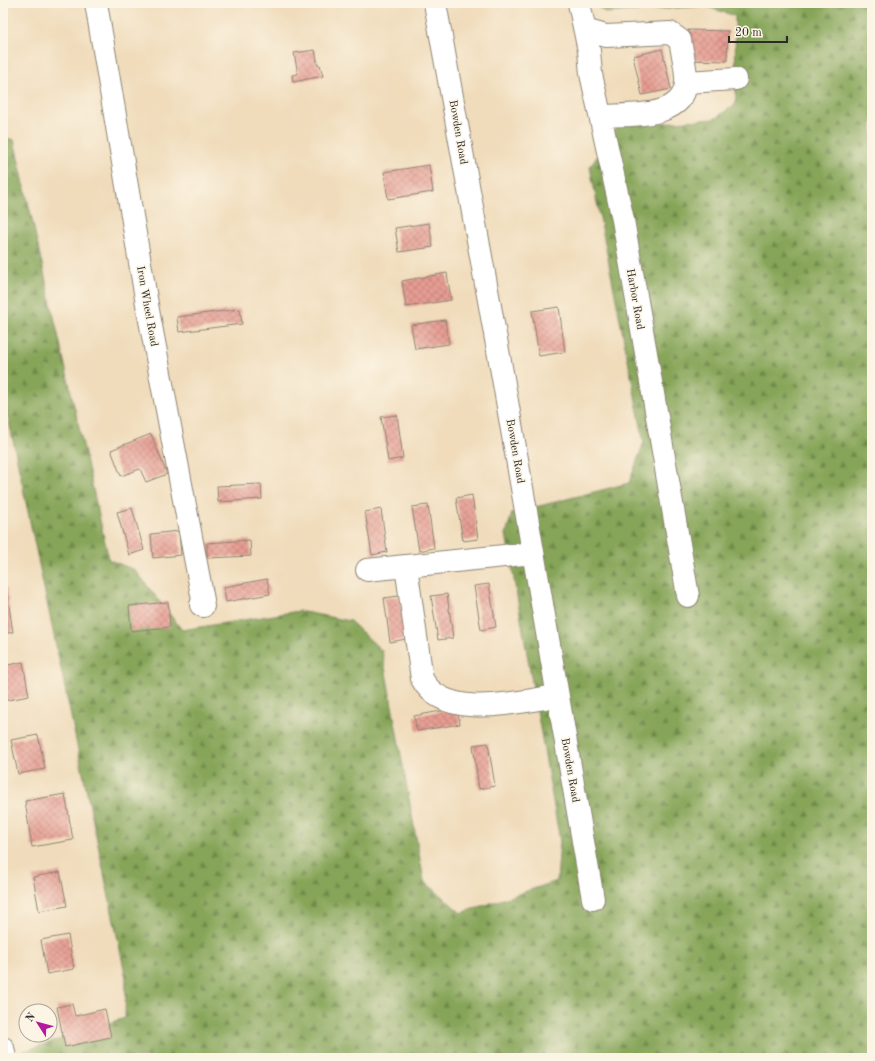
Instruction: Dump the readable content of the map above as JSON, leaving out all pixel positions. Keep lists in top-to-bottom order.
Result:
{
  "streets": {
    "street": ["Bowden Road", "Harbor Road", "Iron Wheel Road"]
  },
  "scale_bar": "20 m",
  "north": "top left"
}
